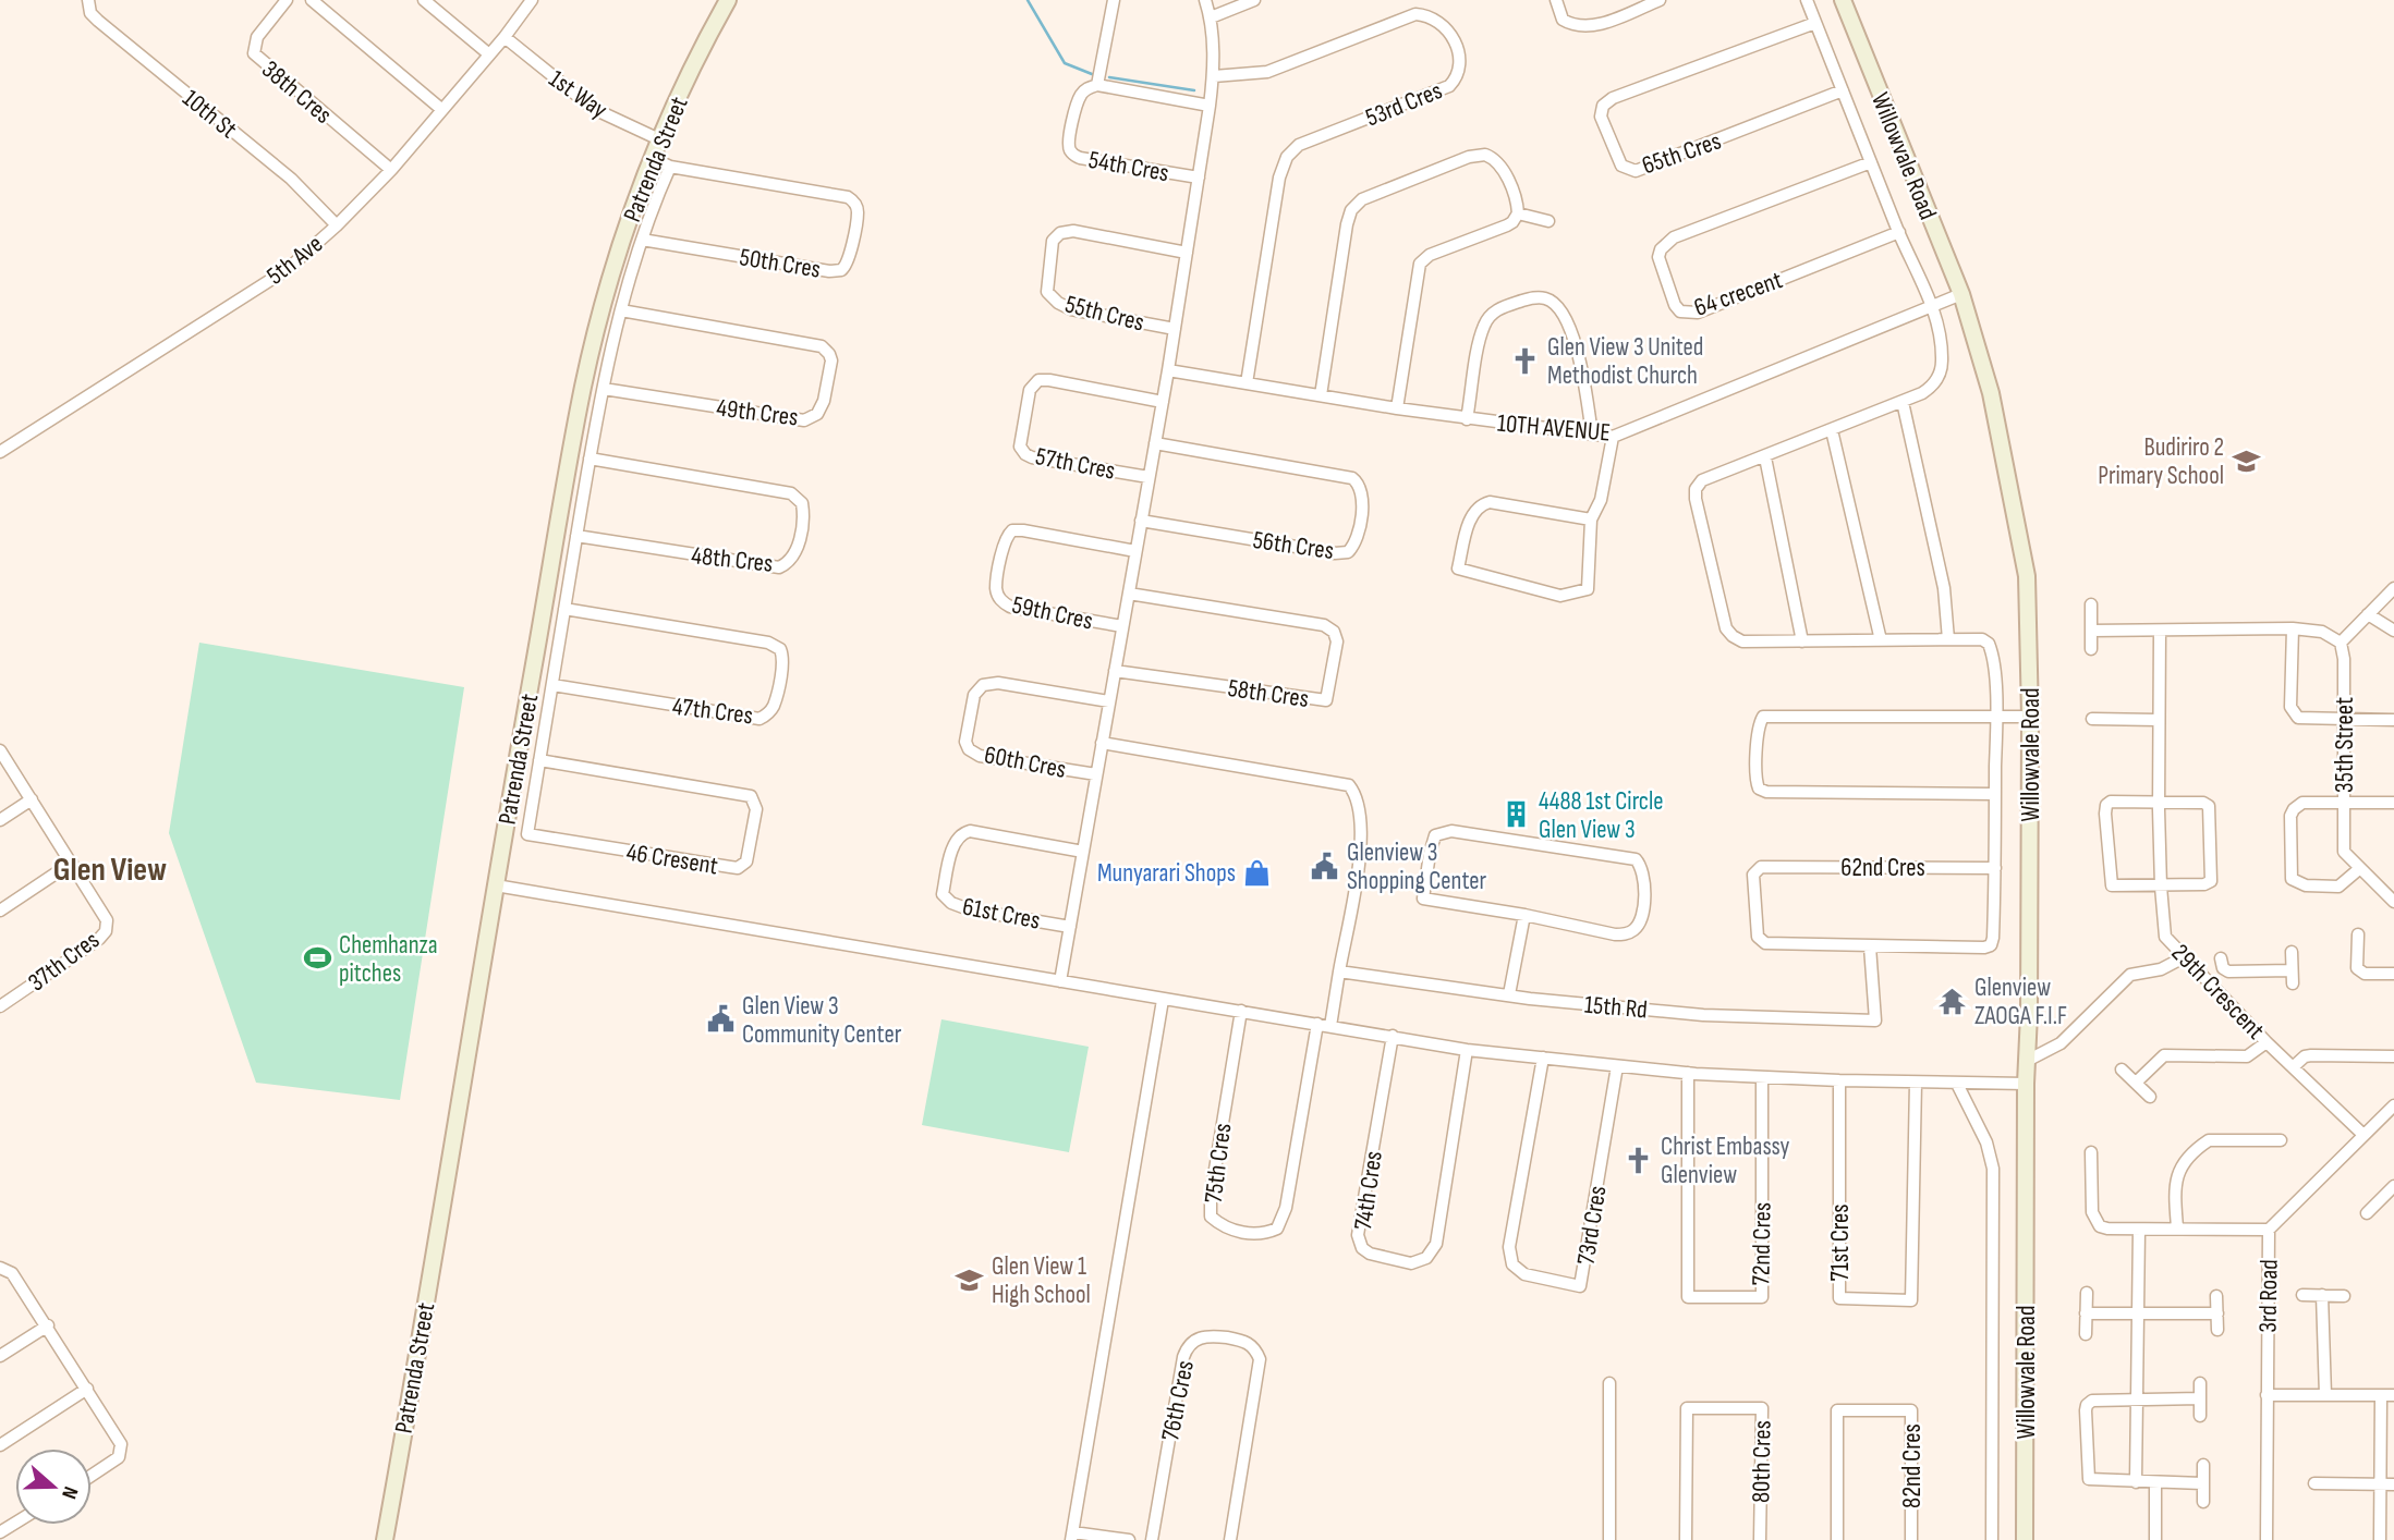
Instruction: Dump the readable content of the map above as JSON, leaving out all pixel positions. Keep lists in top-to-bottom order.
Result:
{
  "streets": {
    "street": [
      "38th Cres",
      "1st Way",
      "53rd Cres",
      "10th St",
      "65th Cres",
      "Willowvale Road",
      "Patrenda Street",
      "54th Cres",
      "5th Ave",
      "50th Cres",
      "64 crecent",
      "55th Cres",
      "49th Cres",
      "10TH AVENUE",
      "57th Cres",
      "56th Cres",
      "48th Cres",
      "59th Cres",
      "58th Cres",
      "47th Cres",
      "35th Street",
      "60th Cres",
      "46 Cresent",
      "62nd Cres",
      "61st Cres",
      "37th Cres",
      "29th Crescent",
      "15th Rd",
      "75th Cres",
      "74th Cres",
      "73rd Cres",
      "71st Cres",
      "72nd Cres",
      "3rd Road",
      "76th Cres",
      "80th Cres",
      "82nd Cres"
    ]
  },
  "crossings": [
    ["38th Cres", "5th Ave"],
    ["1st Way", "Patrenda Street"],
    ["1st Way", "5th Ave"],
    ["53rd Cres", "10TH AVENUE"],
    ["10th St", "5th Ave"],
    ["Willowvale Road", "10TH AVENUE"],
    ["62nd Cres", "15th Rd"],
    ["29th Crescent", "3rd Road"]
  ],
  "districts": ["Glen View"],
  "places": {
    "church": ["Glen View 3 United Methodist Church", "Christ Embassy Glenview"],
    "school or university": ["Budiriro 2 Primary School", "Glen View 1 High School"],
    "building": ["4488 1st Circle Glen View 3"],
    "public building": ["Glenview 3 Shopping Center", "Glen View 3 Community Center"],
    "shop": ["Munyarari Shops"],
    "sports": ["Chemhanza pitches"],
    "temple": ["Glenview ZAOGA F.I.F"]
  },
  "north": "right"
}
